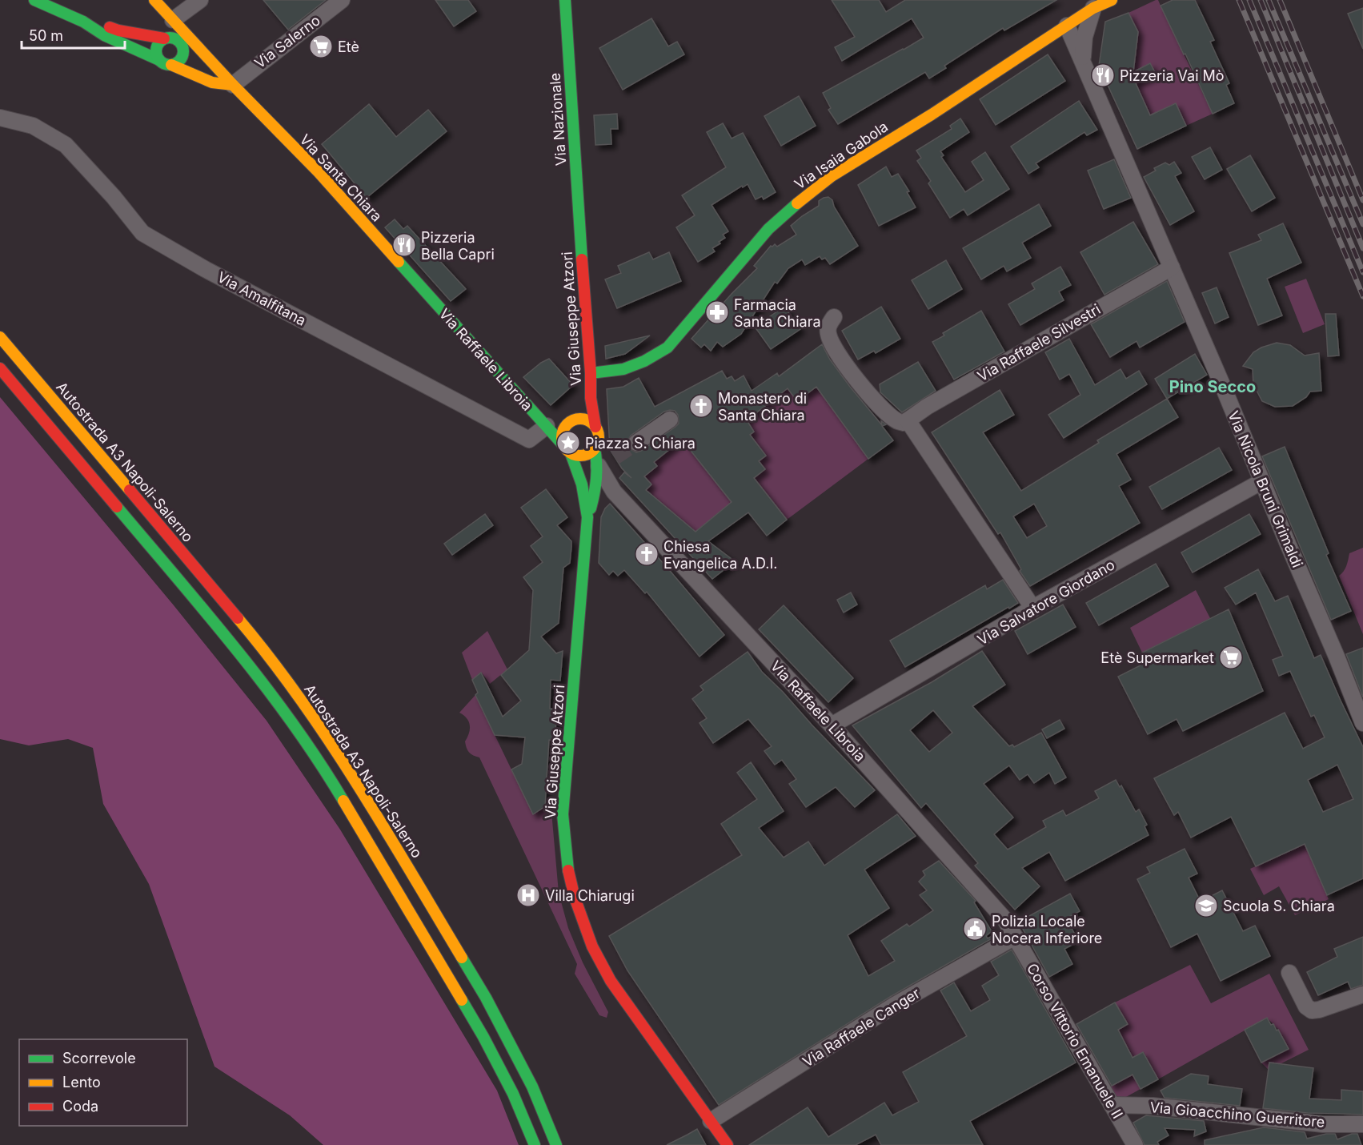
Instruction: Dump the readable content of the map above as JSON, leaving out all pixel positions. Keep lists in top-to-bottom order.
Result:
{
  "streets": {
    "main road": [
      "Via Nazionale",
      "Via Isaia Gabola",
      "Via Santa Chiara",
      "Via Giuseppe Atzori",
      "Via Raffaele Libroia",
      "Autostrada A3 Napoli-Salerno"
    ],
    "street": [
      "Via Salerno",
      "Via Amalfitana",
      "Via Raffaele Silvestri",
      "Via Nicola Bruni Grimaldi",
      "Via Salvatore Giordano",
      "Via Raffaele Canger",
      "Corso Vittorio Emanuele II",
      "Via Gioacchino Guerritore"
    ]
  },
  "crossings": [
    ["Via Salerno", "Via Santa Chiara"],
    ["Via Nazionale", "Via Giuseppe Atzori"],
    ["Via Isaia Gabola", "Via Giuseppe Atzori"],
    ["Via Isaia Gabola", "Via Nicola Bruni Grimaldi"],
    ["Via Santa Chiara", "Via Raffaele Libroia"],
    ["Via Amalfitana", "Via Raffaele Libroia"],
    ["Via Giuseppe Atzori", "Via Raffaele Libroia"],
    ["Via Giuseppe Atzori", "Via Raffaele Canger"],
    ["Via Raffaele Silvestri", "Via Nicola Bruni Grimaldi"],
    ["Via Raffaele Libroia", "Via Salvatore Giordano"],
    ["Via Raffaele Libroia", "Via Raffaele Canger"],
    ["Via Raffaele Libroia", "Corso Vittorio Emanuele II"],
    ["Via Nicola Bruni Grimaldi", "Via Salvatore Giordano"],
    ["Via Raffaele Canger", "Corso Vittorio Emanuele II"],
    ["Corso Vittorio Emanuele II", "Via Gioacchino Guerritore"]
  ],
  "districts": ["Pino Secco"],
  "places": {
    "supermarket": ["Etè", "Etè Supermarket"],
    "restaurant": ["Pizzeria Vai Mò", "Pizzeria Bella Capri"],
    "pharmacy": ["Farmacia Santa Chiara"],
    "church": ["Monastero di Santa Chiara", "Chiesa Evangelica A.D.I."],
    "place": ["Piazza S. Chiara"],
    "hospital": ["Villa Chiarugi"],
    "school or university": ["Scuola S. Chiara"],
    "public building": ["Polizia Locale Nocera Inferiore"]
  },
  "legend": ["Scorrevole", "Lento", "Coda"],
  "scale_bar": "50 m"
}
